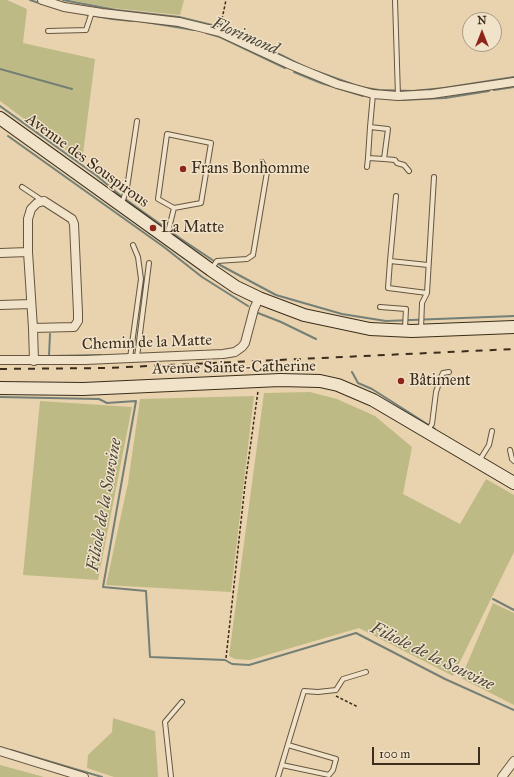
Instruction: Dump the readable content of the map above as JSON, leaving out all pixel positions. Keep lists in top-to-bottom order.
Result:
{
  "streets": {
    "main road": ["Avenue des Souspirous", "Avenue Sainte-Catherine"],
    "street": ["Chemin de la Matte"]
  },
  "crossings": [
    ["Avenue des Souspirous", "Chemin de la Matte"]
  ],
  "water": ["Florimond", "Filiole de la Souvine"],
  "places": ["Frans Bonhomme", "La Matte", "Bâtiment"],
  "scale_bar": "100 m",
  "north": "top"
}
